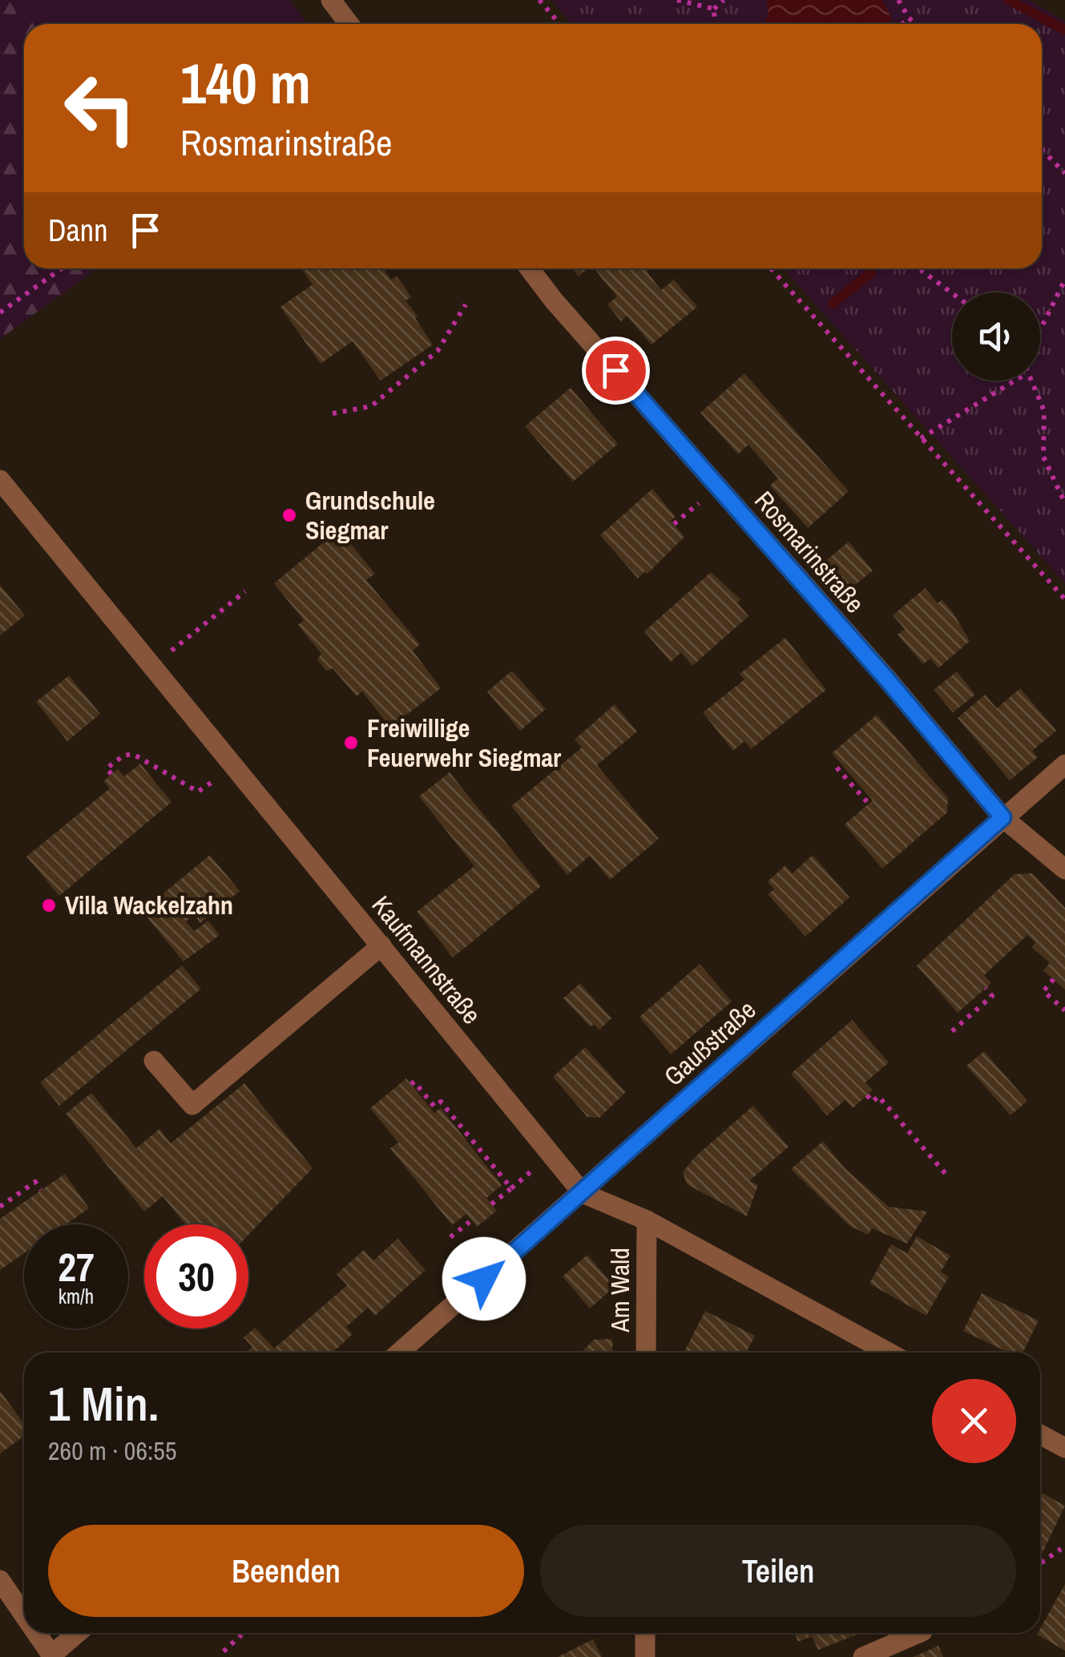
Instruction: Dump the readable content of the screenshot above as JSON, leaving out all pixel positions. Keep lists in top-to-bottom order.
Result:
{
  "streets": {
    "street": [
      "Rosmarinstraße",
      "Kaufmannstraße",
      "Gaußstraße",
      "Am Wald"
    ]
  },
  "crossings": [
    ["Rosmarinstraße", "Gaußstraße"],
    ["Kaufmannstraße", "Gaußstraße"],
    ["Kaufmannstraße", "Am Wald"]
  ],
  "places": ["Grundschule Siegmar", "Freiwillige Feuerwehr Siegmar", "Villa Wackelzahn"],
  "page": {
    "turn": ["140 m", "Rosmarinstraße"],
    "then": "Dann",
    "speed": "27 km/h",
    "limit": "30",
    "heading": ["1 Min.", "260 m · 06:55"],
    "buttons": ["Beenden", "Teilen"]
  }
}
